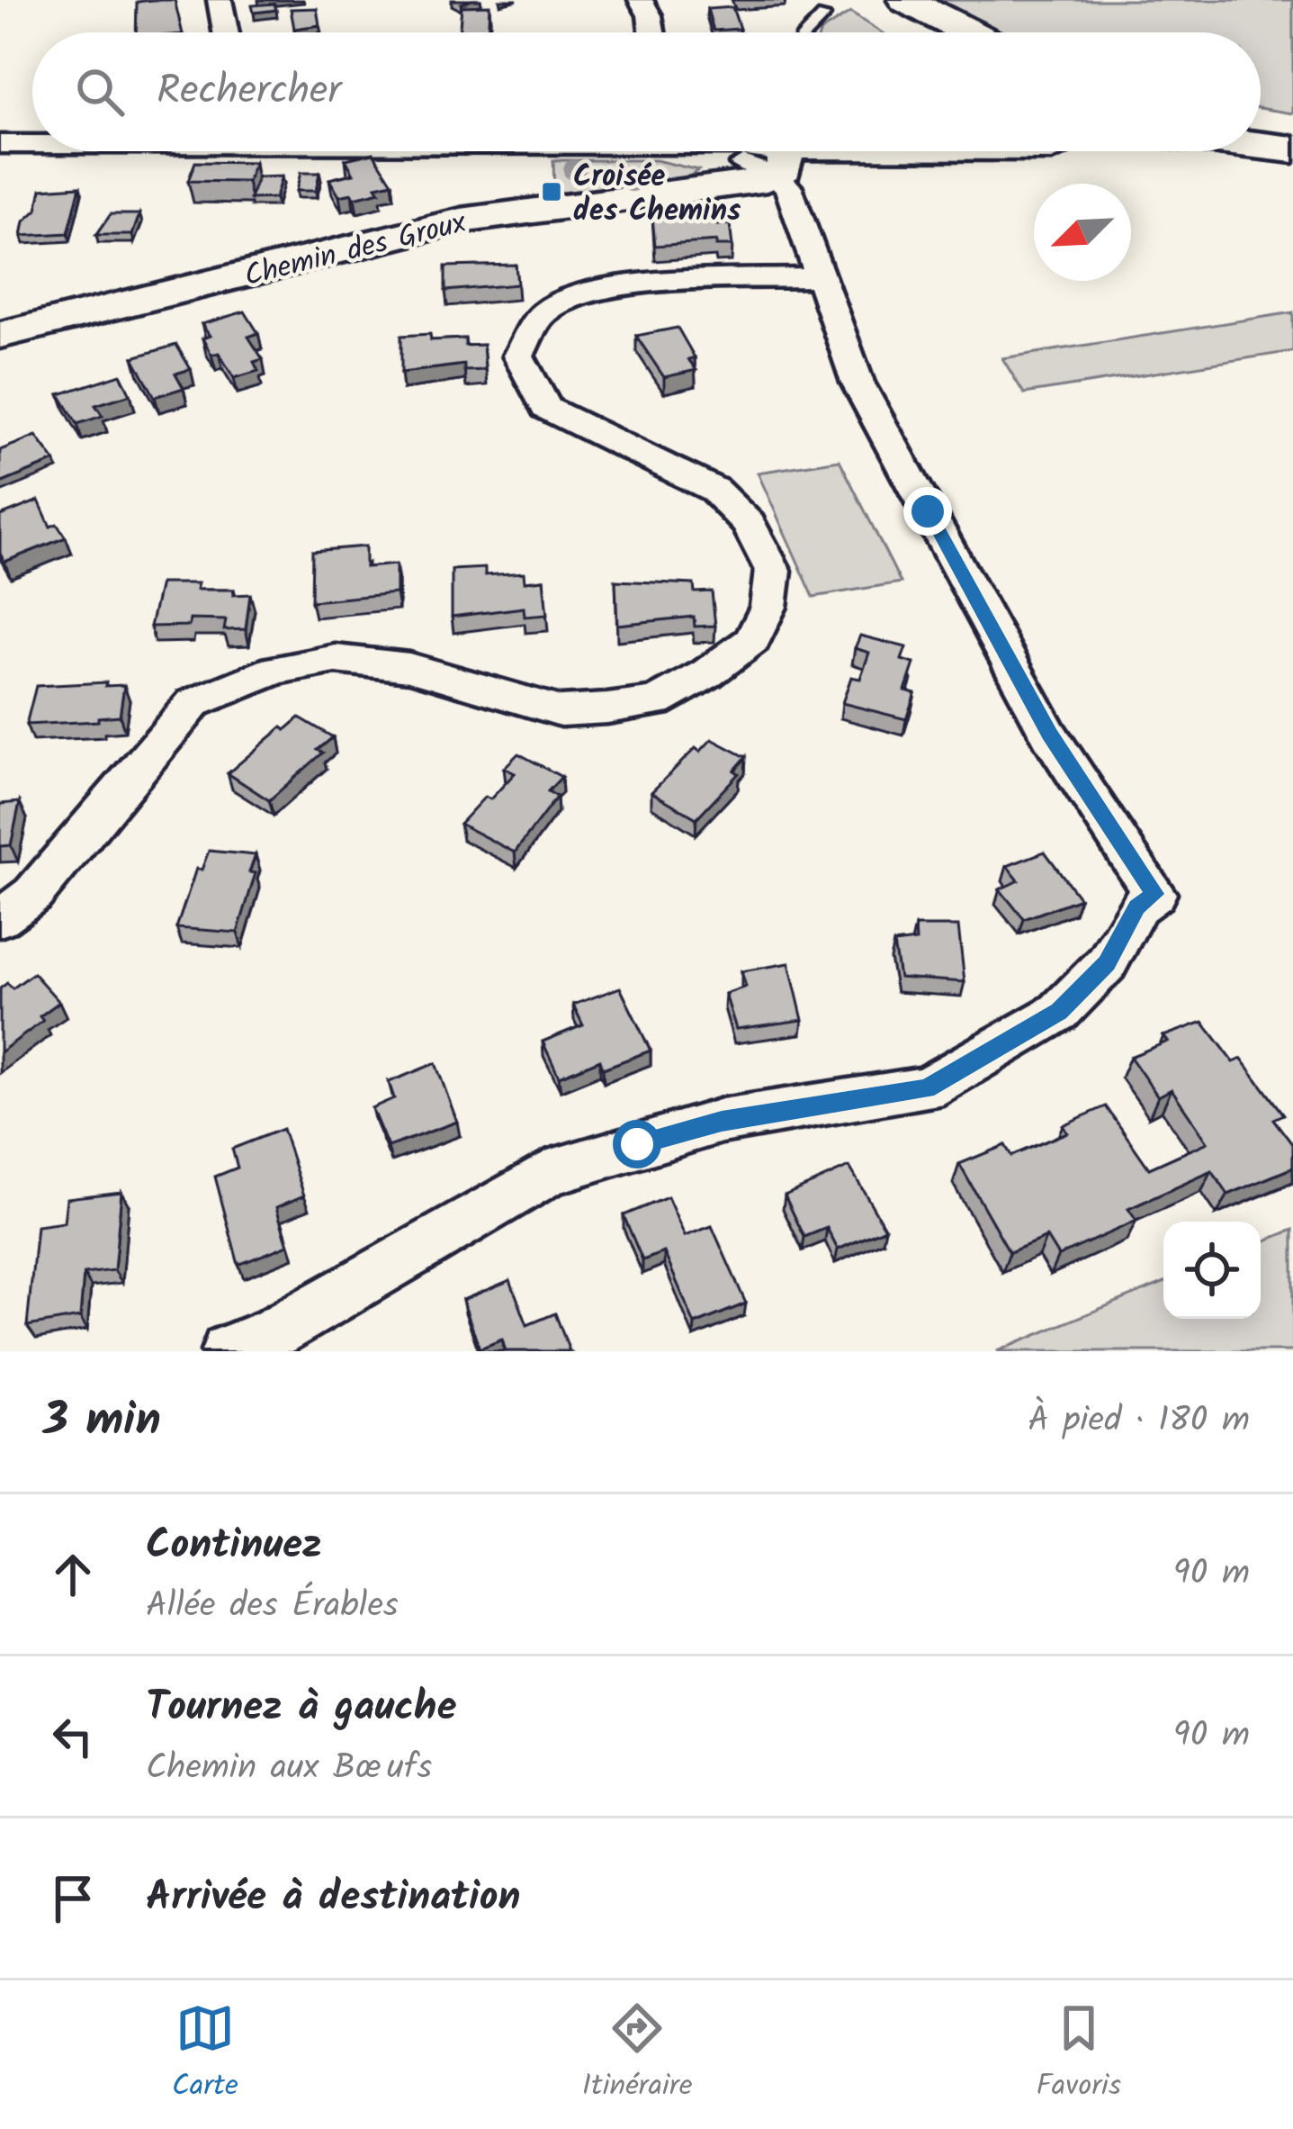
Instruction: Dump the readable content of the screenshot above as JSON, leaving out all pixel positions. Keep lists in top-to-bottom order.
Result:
{
  "streets": {
    "street": ["Chemin des Groux"]
  },
  "places": {
    "transit": ["Croisée des Chemins"]
  },
  "north": "bottom left",
  "page": {
    "search": "Rechercher",
    "heading": ["3 min", "À pied · 180 m"],
    "list": [
      ["Continuez", "Allée des Érables", "90 m"],
      ["Tournez à gauche", "Chemin aux Bœufs", "90 m"],
      "Arrivée à destination"
    ],
    "nav": ["Carte", "Itinéraire", "Favoris"]
  }
}
